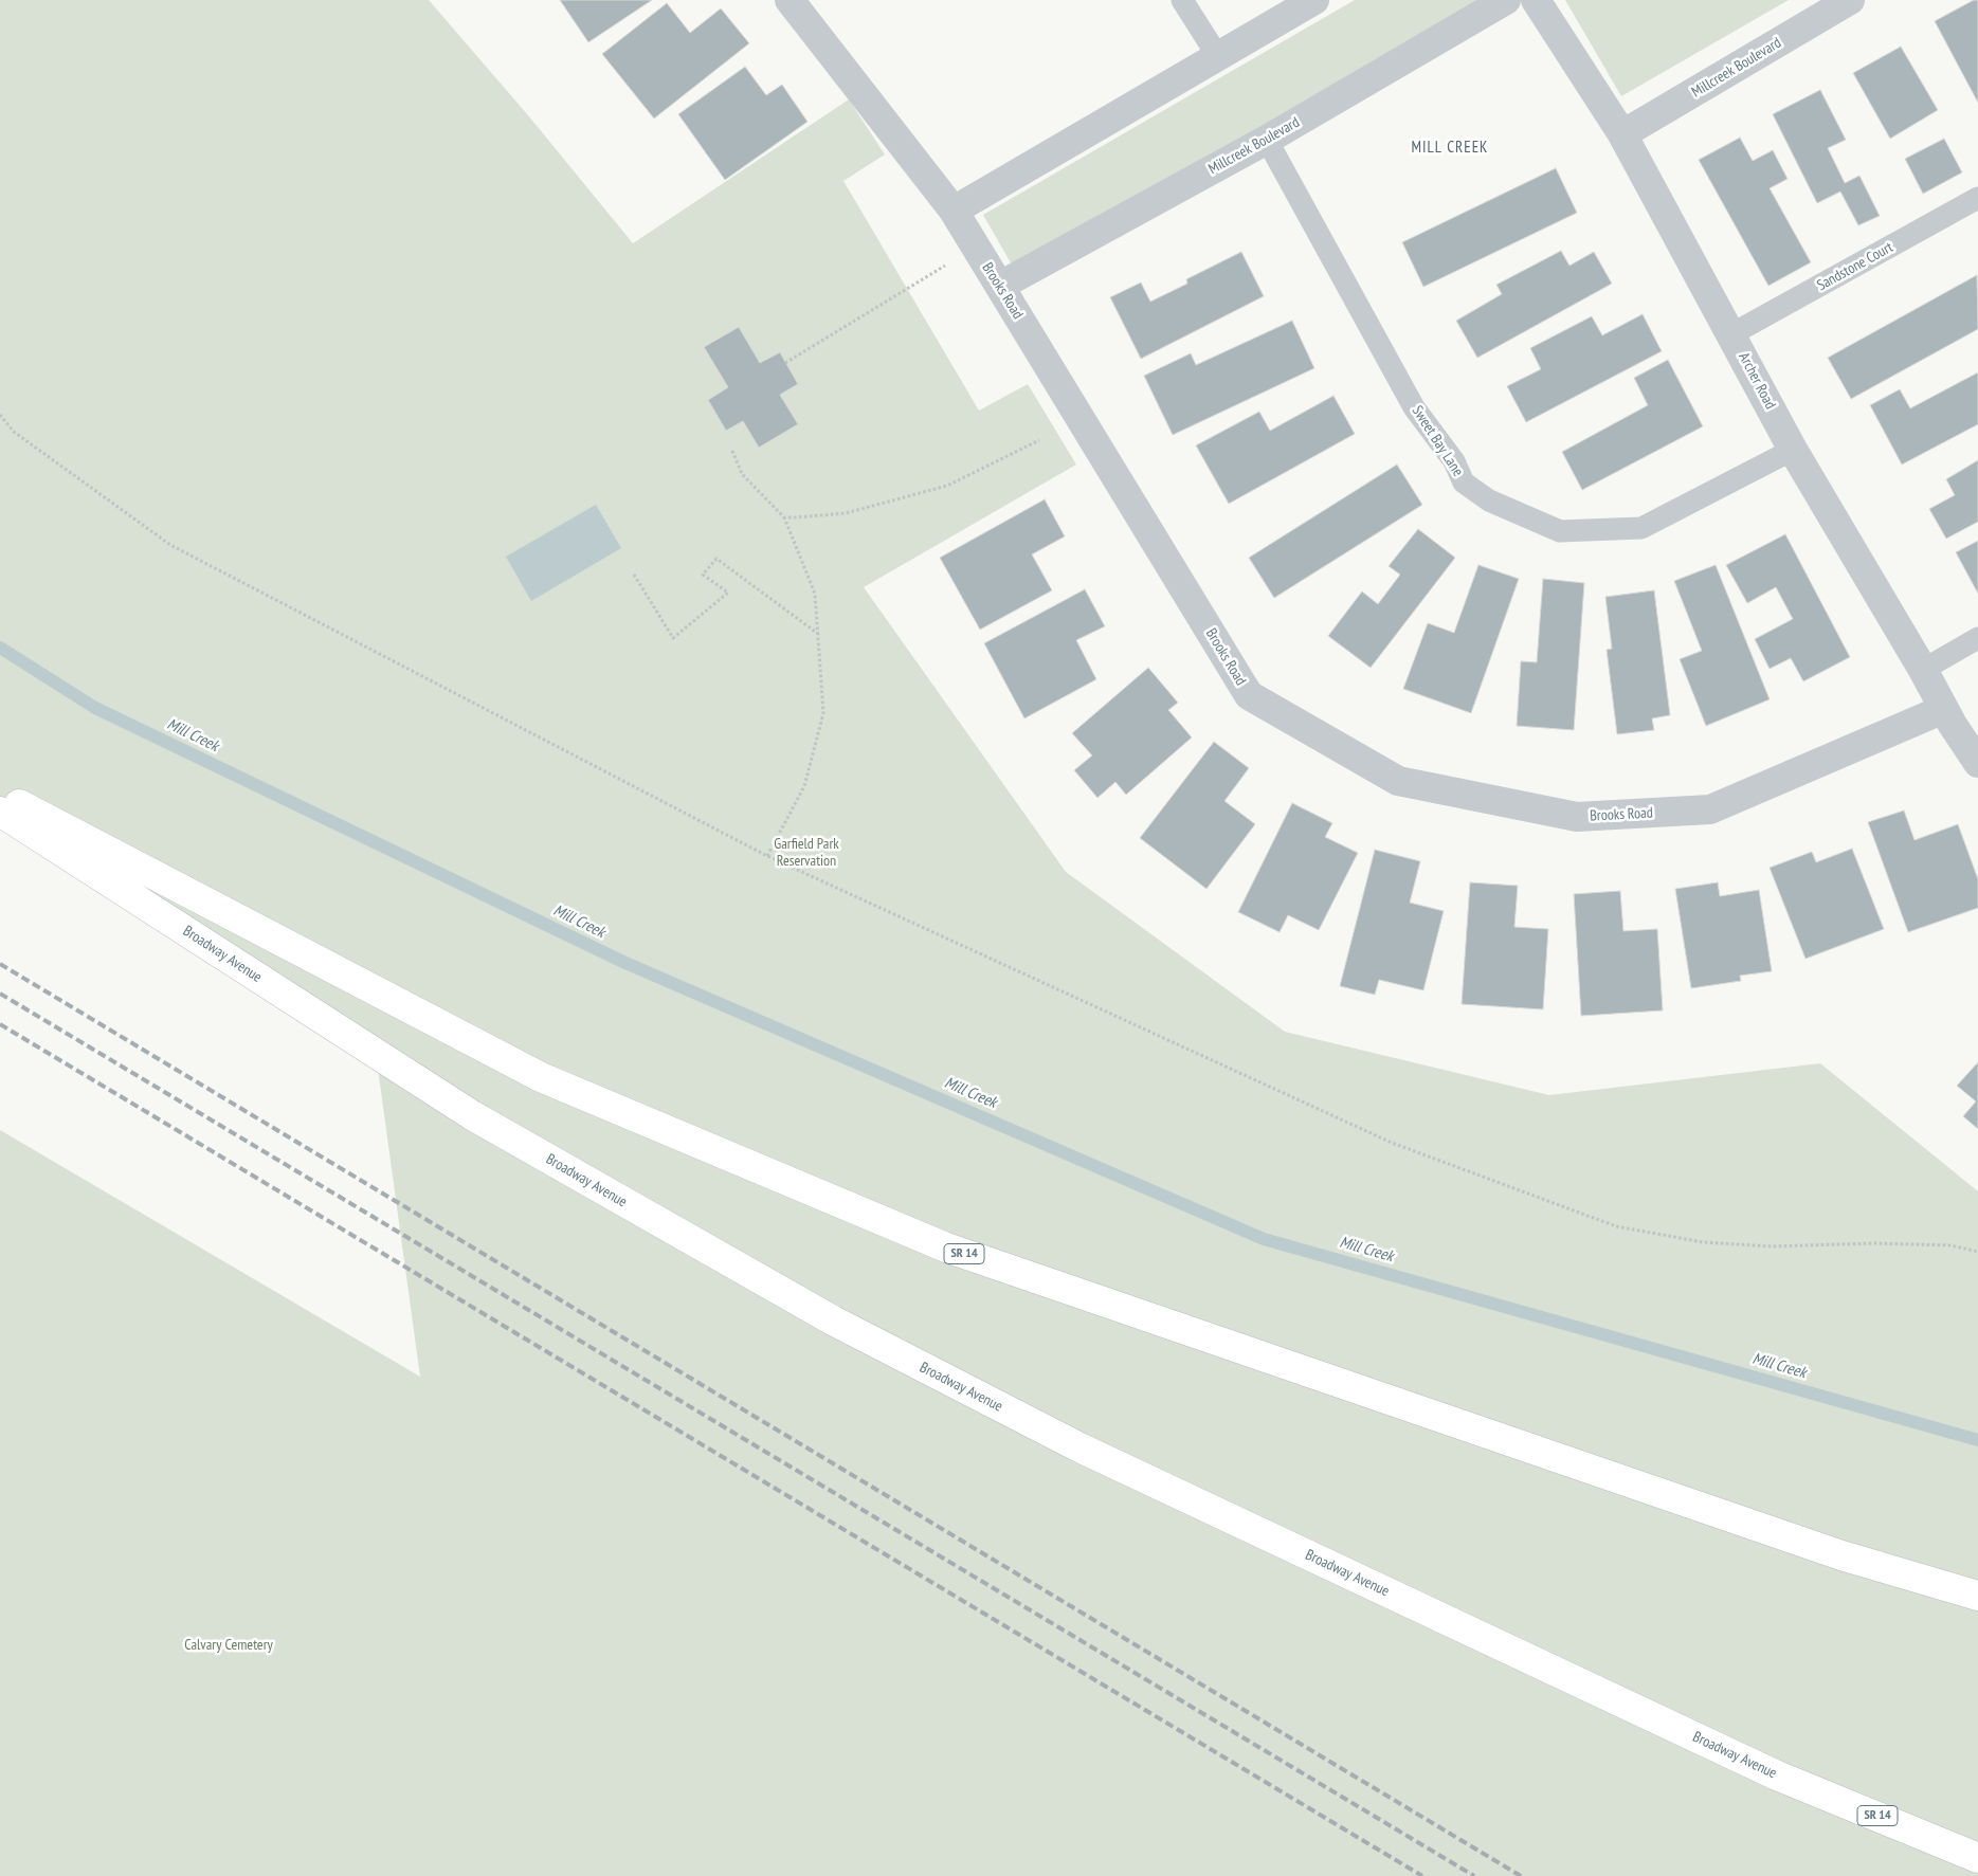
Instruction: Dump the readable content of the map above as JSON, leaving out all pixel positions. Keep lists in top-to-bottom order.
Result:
{
  "streets": {
    "main road": ["Broadway Avenue", "SR 14"],
    "street": ["Millcreek Boulevard", "Brooks Road", "Archer Road"],
    "lane": ["Sandstone Court", "Sweet Bay Lane"]
  },
  "crossings": [
    ["Millcreek Boulevard", "Brooks Road"],
    ["Millcreek Boulevard", "Archer Road"],
    ["Millcreek Boulevard", "Sweet Bay Lane"],
    ["Sandstone Court", "Archer Road"],
    ["Brooks Road", "Archer Road"],
    ["Archer Road", "Sweet Bay Lane"]
  ],
  "districts": ["MILL CREEK"],
  "water": ["Mill Creek"],
  "parks": ["Garfield Park Reservation", "Calvary Cemetery"]
}
